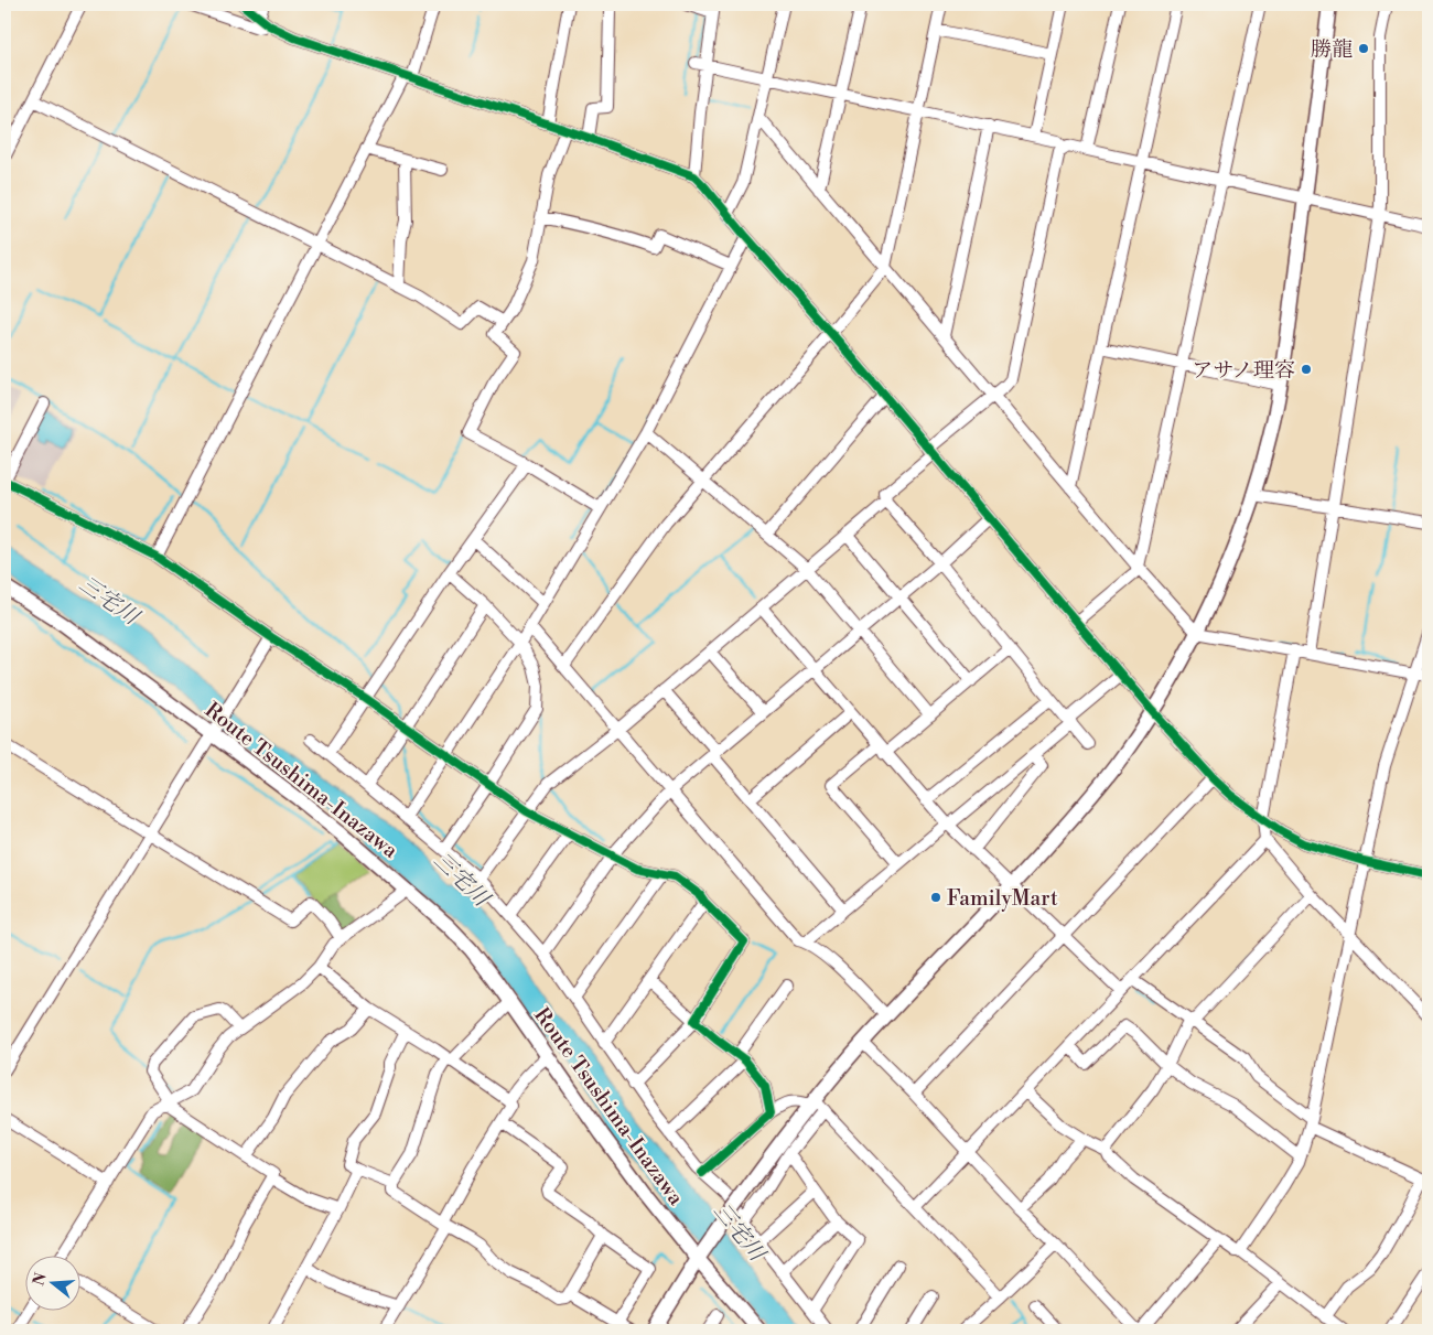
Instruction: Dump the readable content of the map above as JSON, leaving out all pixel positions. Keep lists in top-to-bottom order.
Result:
{
  "streets": {
    "main road": ["Route Tsushima-Inazawa"]
  },
  "water": ["三宅川"],
  "places": ["勝龍", "アサノ理容", "FamilyMart"],
  "north": "left"
}
